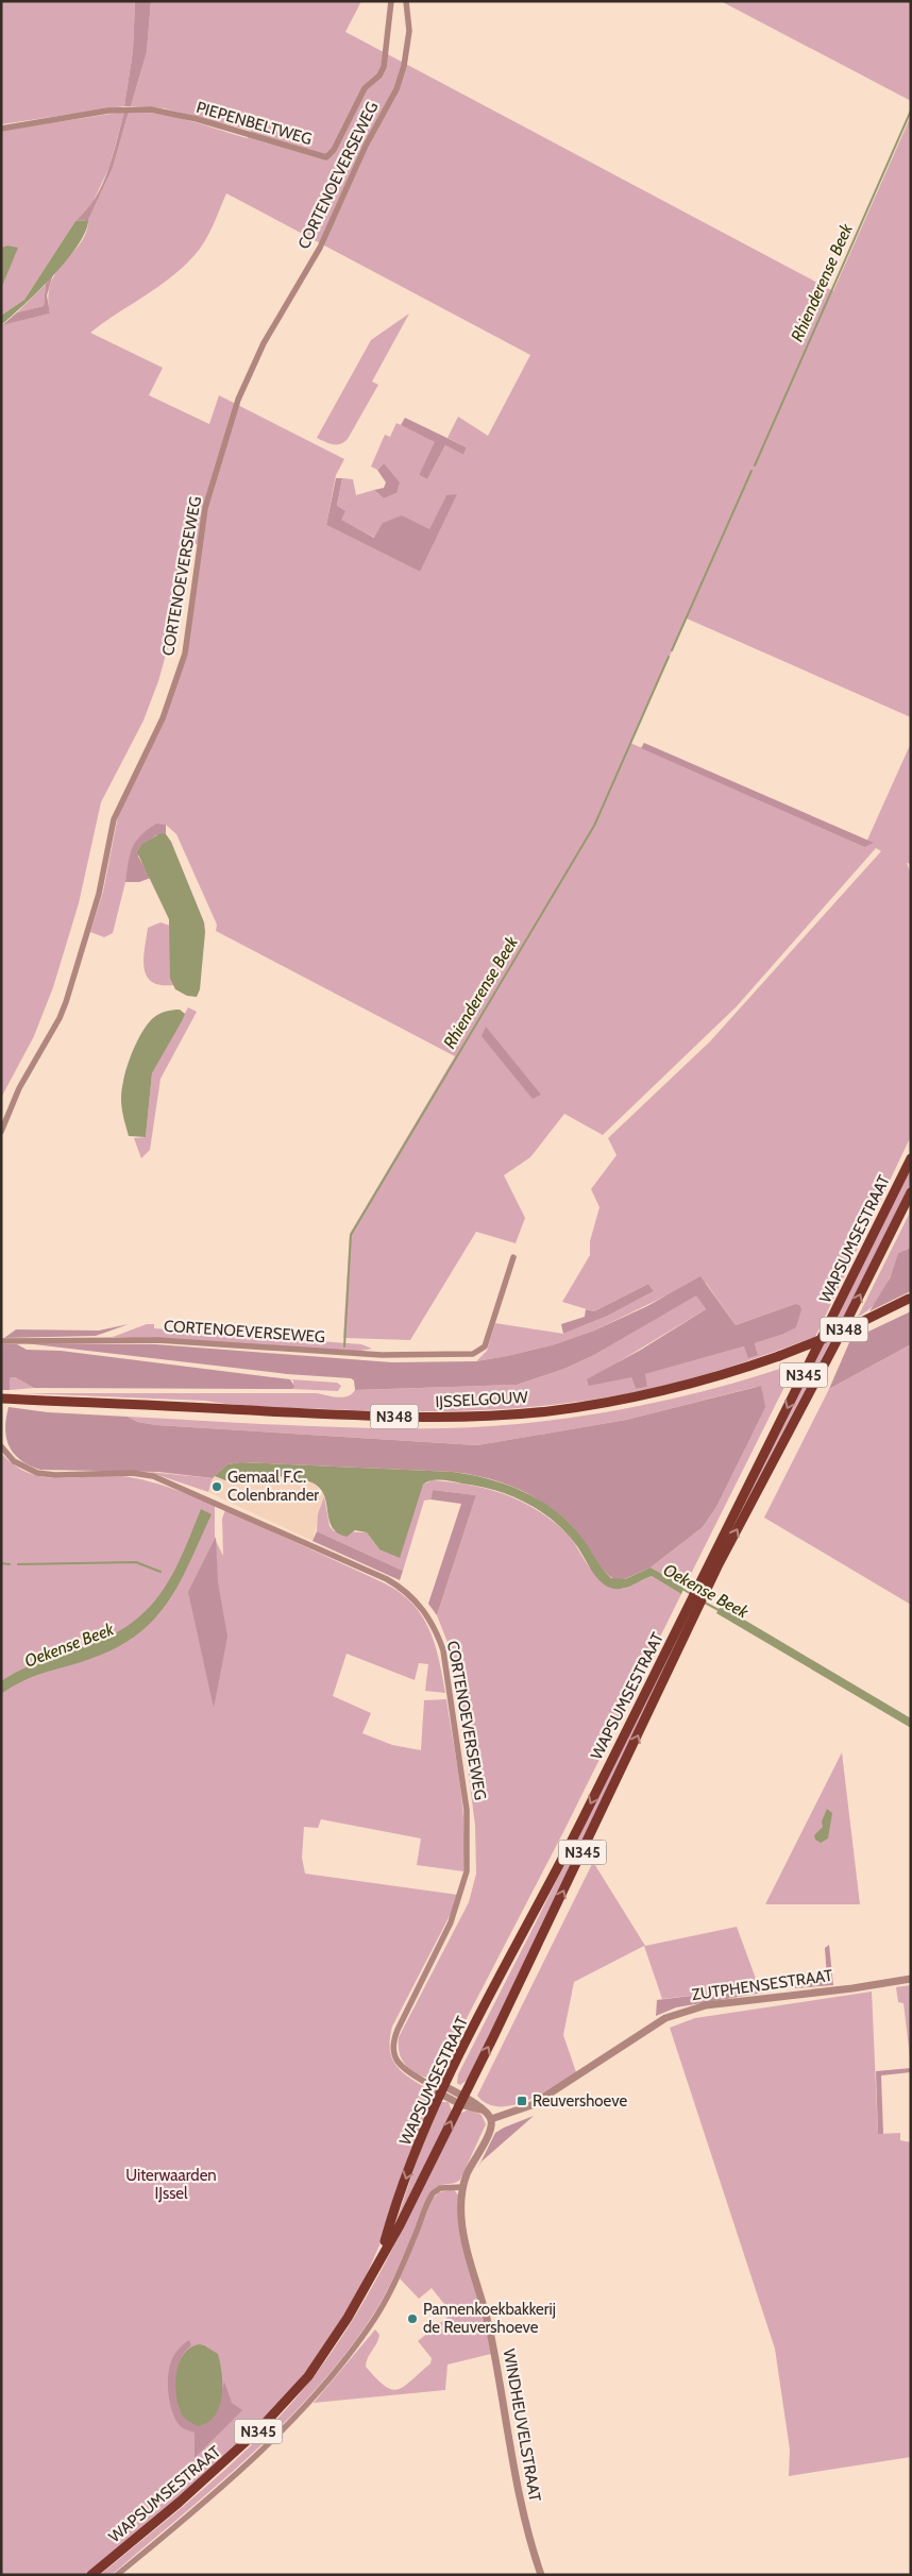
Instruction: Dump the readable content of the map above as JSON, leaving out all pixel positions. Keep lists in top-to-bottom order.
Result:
{
  "streets": {
    "main road": [
      "WAPSUMSESTRAAT",
      "N348",
      "N345",
      "IJSSELGOUW"
    ],
    "street": [
      "PIEPENBELTWEG",
      "CORTENOEVERSEWEG",
      "ZUTPHENSESTRAAT",
      "WINDHEUVELSTRAAT"
    ]
  },
  "crossings": [
    ["CORTENOEVERSEWEG", "WAPSUMSESTRAAT"],
    ["CORTENOEVERSEWEG", "ZUTPHENSESTRAAT"]
  ],
  "water": ["Rhienderense Beek", "Oekense Beek"],
  "parks": ["Uiterwaarden IJssel"],
  "places": {
    "other": ["Gemaal F.C. Colenbrander", "Pannenkoekbakkerij de Reuvershoeve"],
    "transit": ["Reuvershoeve"]
  }
}
